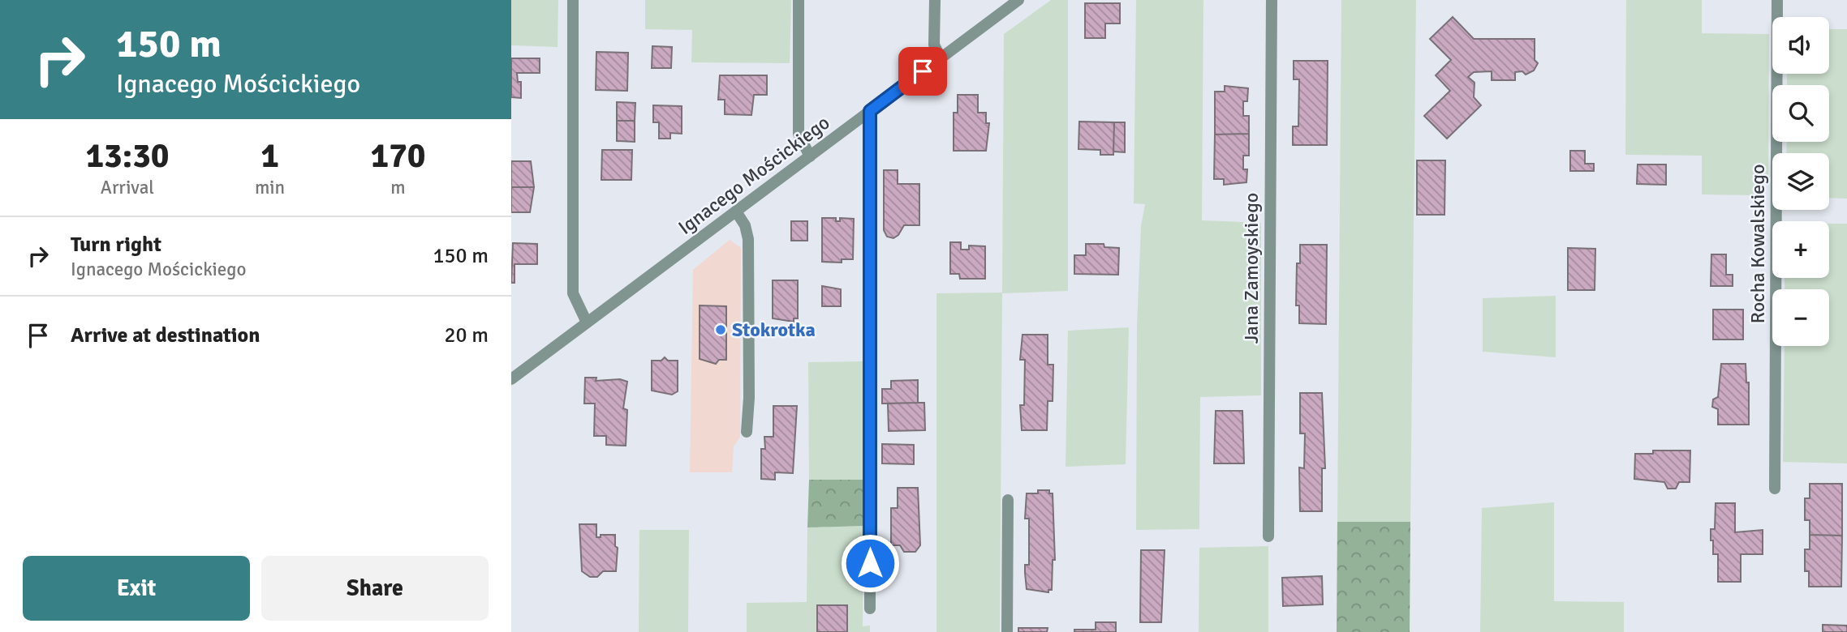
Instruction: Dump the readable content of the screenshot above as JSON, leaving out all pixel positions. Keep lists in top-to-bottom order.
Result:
{
  "streets": {
    "street": ["Ignacego Mościckiego", "Rocha Kowalskiego", "Jana Zamoyskiego"]
  },
  "places": ["Stokrotka"],
  "page": {
    "turn": ["150 m", "Ignacego Mościckiego"],
    "map_buttons": ["+", "−"],
    "eta": [
      "13:30",
      "Arrival",
      "1",
      "min",
      "170",
      "m"
    ],
    "list": [
      {
        "name": "Turn right",
        "note": "Ignacego Mościckiego",
        "value": "150 m"
      },
      {
        "name": "Arrive at destination",
        "value": "20 m"
      }
    ],
    "buttons": ["Exit", "Share"]
  }
}
